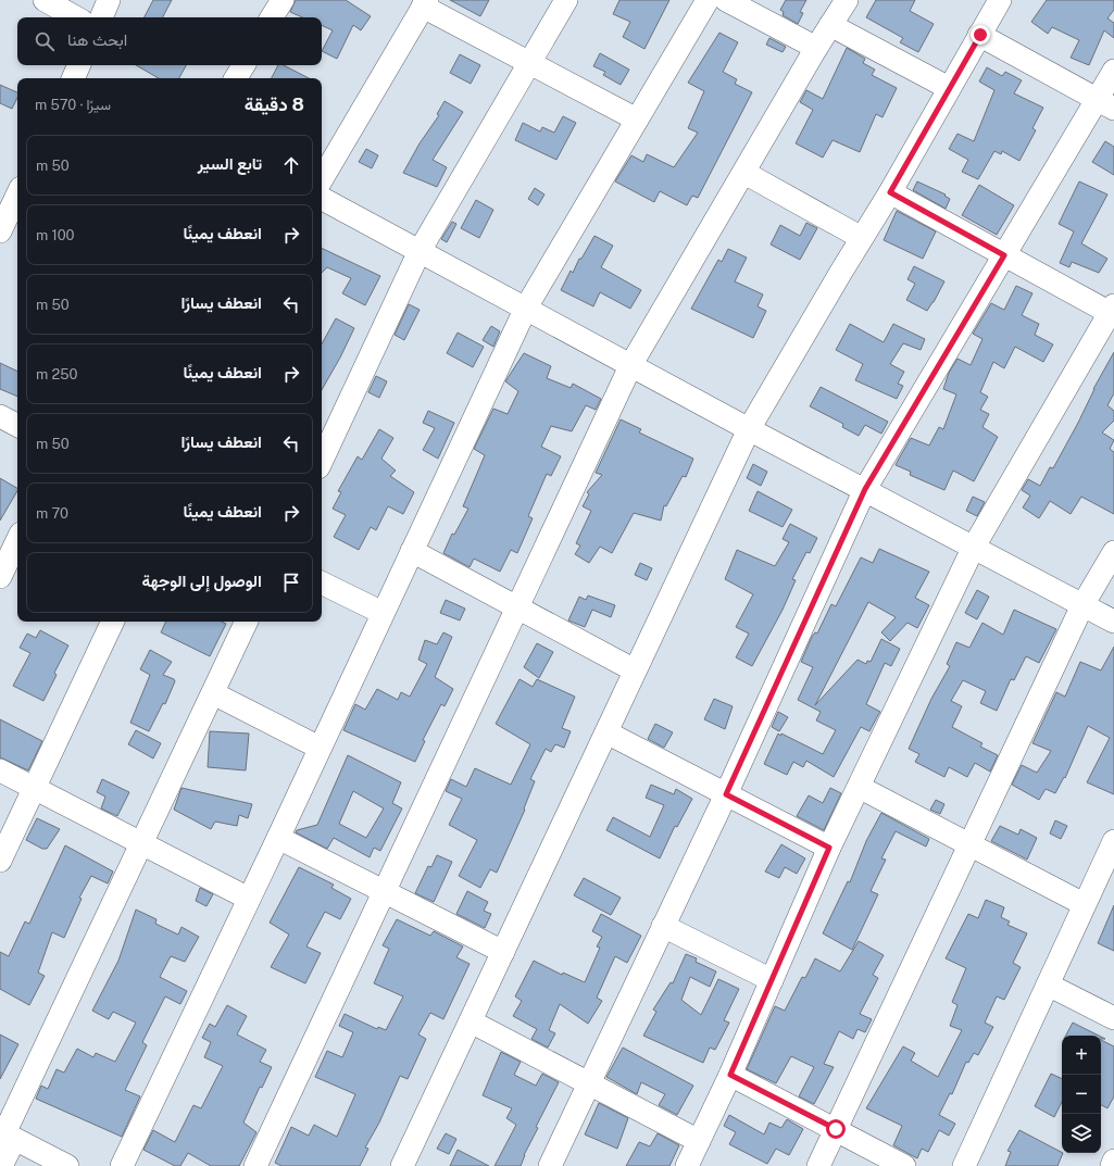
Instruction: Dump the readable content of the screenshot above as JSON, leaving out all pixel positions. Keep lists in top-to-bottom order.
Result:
{
  "page": {
    "search": "ابحث هنا",
    "heading": ["8 دقيقة", "سيرًا · 570 m"],
    "list": [
      ["تابع السير", "50 m"],
      ["انعطف يمينًا", "100 m"],
      ["انعطف يسارًا", "50 m"],
      ["انعطف يمينًا", "250 m"],
      ["انعطف يسارًا", "50 m"],
      ["انعطف يمينًا", "70 m"],
      "الوصول إلى الوجهة"
    ],
    "map_buttons": ["+", "−"]
  }
}
